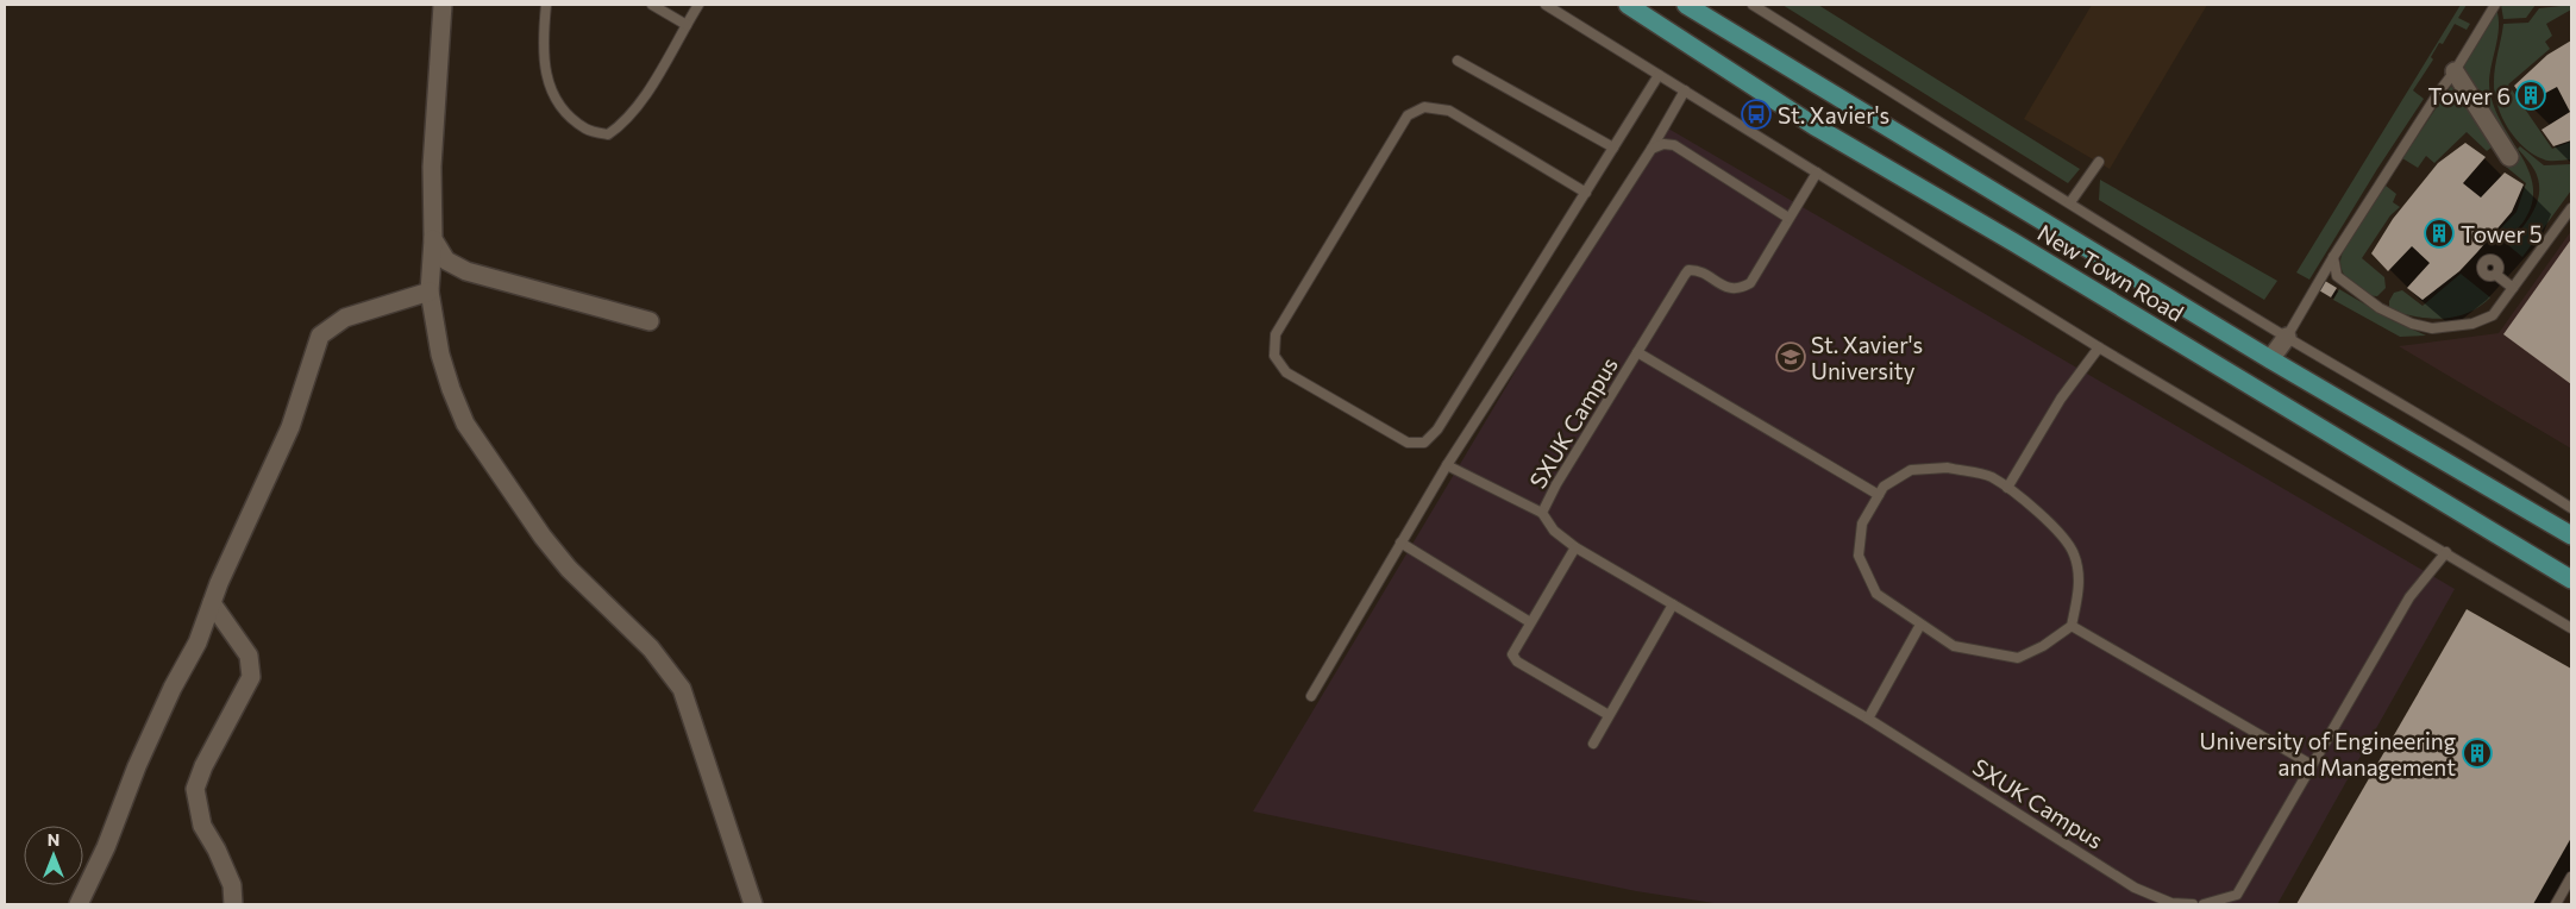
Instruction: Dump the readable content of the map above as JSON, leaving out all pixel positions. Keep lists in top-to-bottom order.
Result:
{
  "streets": {
    "main road": ["New Town Road"],
    "lane": ["SXUK Campus"]
  },
  "places": {
    "building": ["Tower 6", "Tower 5", "University of Engineering and Management"],
    "bus stop": ["St. Xavier's"],
    "school or university": ["St. Xavier's University"]
  },
  "north": "top"
}
